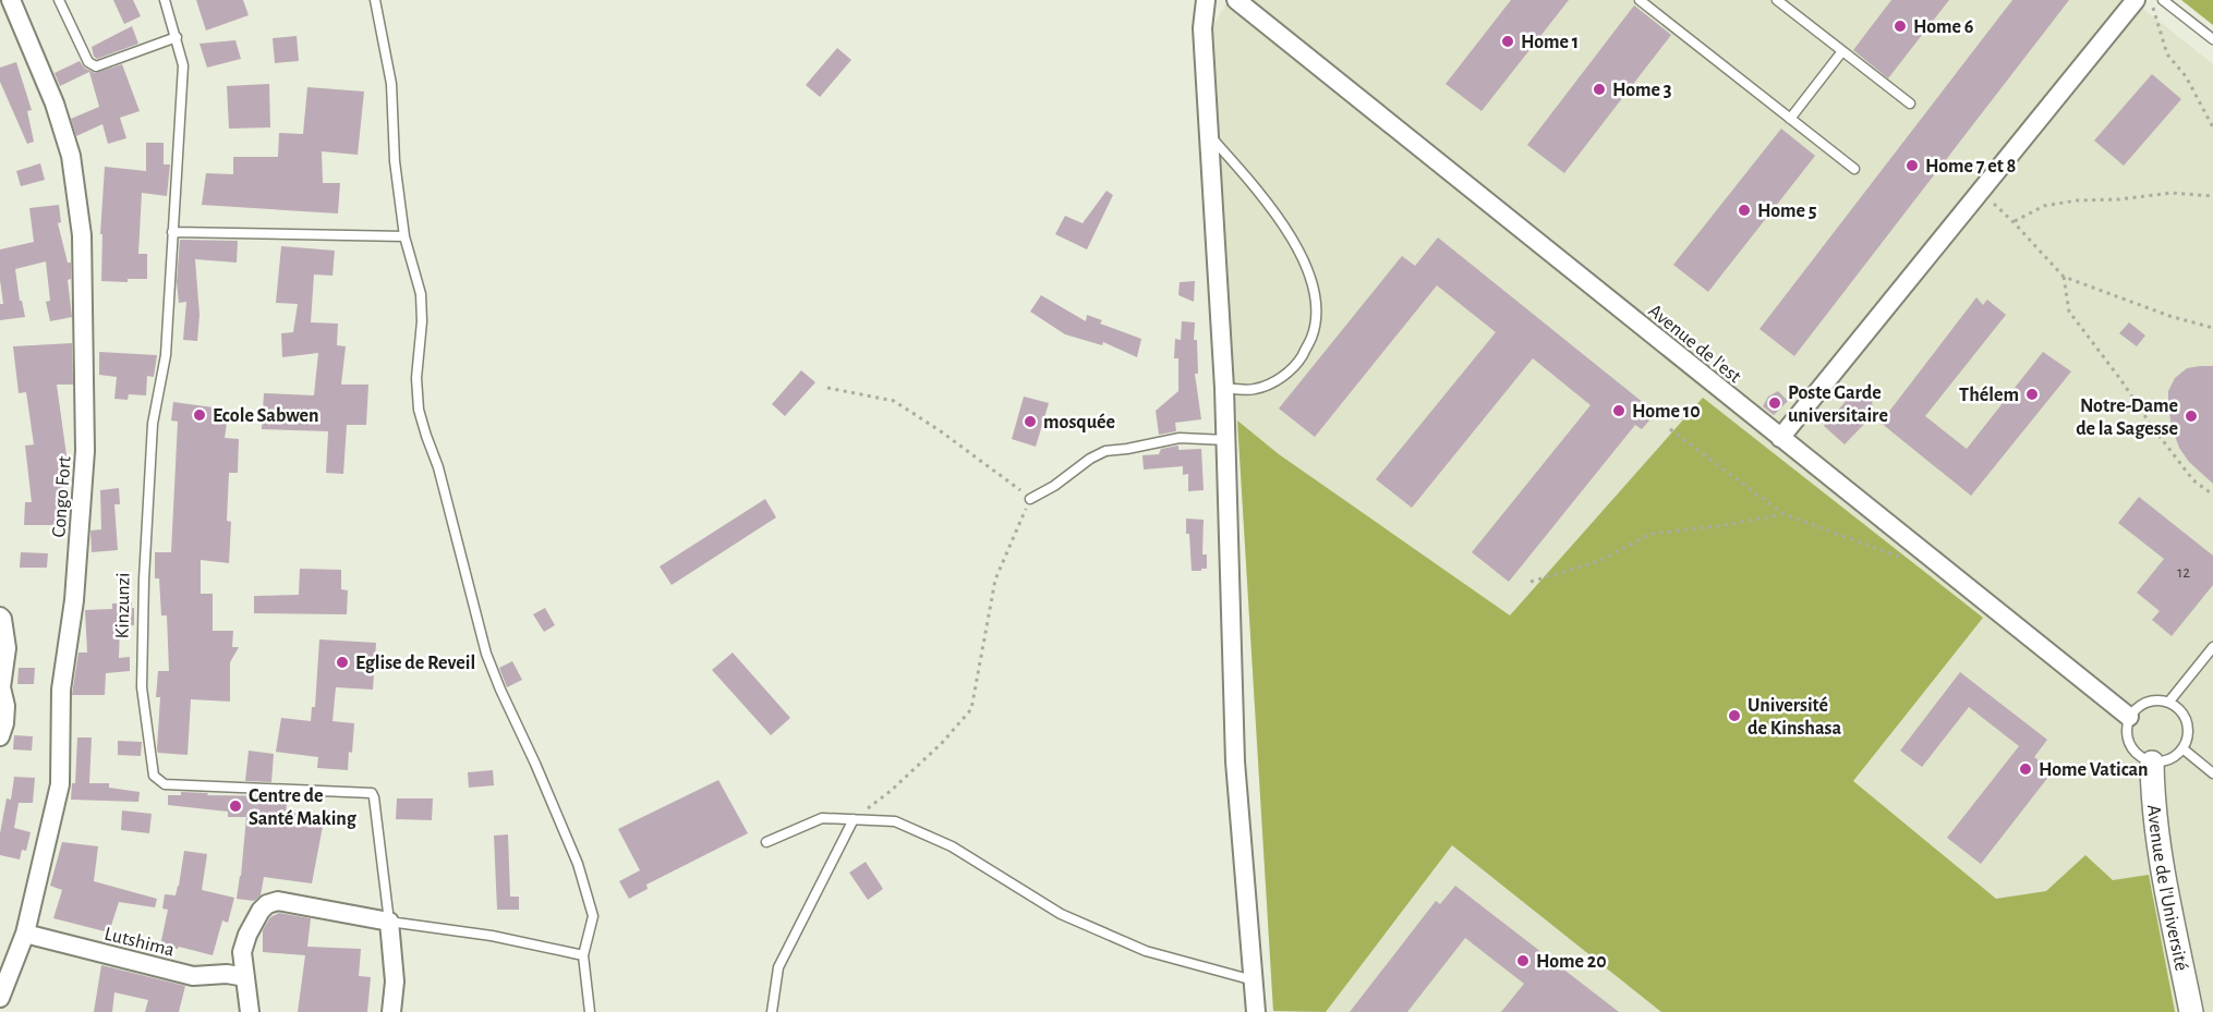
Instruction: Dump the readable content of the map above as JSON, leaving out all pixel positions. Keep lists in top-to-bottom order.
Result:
{
  "streets": {
    "street": [
      "Avenue de l'est",
      "Congo Fort",
      "Kinzunzi",
      "Avenue de l'Université",
      "Lutshima"
    ]
  },
  "crossings": [
    ["Avenue de l'est", "Avenue de l'Université"],
    ["Congo Fort", "Lutshima"]
  ],
  "places": [
    "Home 6",
    "Home 1",
    "Home 3",
    "Home 7 et 8",
    "Home 5",
    "Thélem",
    "Poste Garde universitaire",
    "Home 10",
    "Ecole Sabwen",
    "Notre-Dame de la Sagesse",
    "mosquée",
    "Eglise de Reveil",
    "Université de Kinshasa",
    "Home Vatican",
    "Centre de Santé Making",
    "Home 20"
  ],
  "house_numbers": ["12"]
}
